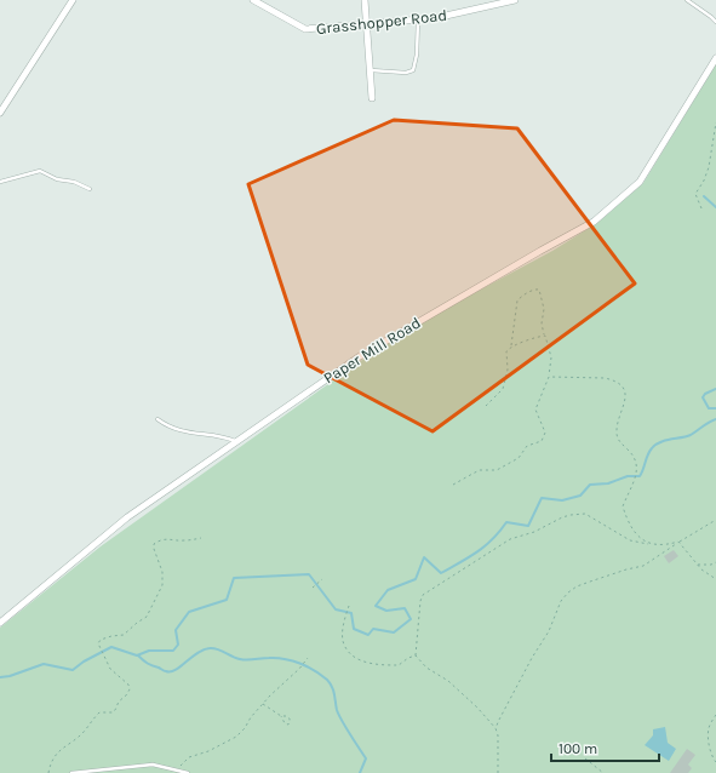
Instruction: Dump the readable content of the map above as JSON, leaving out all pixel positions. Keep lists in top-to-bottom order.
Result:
{
  "streets": {
    "street": ["Grasshopper Road", "Paper Mill Road"]
  },
  "scale_bar": "100 m"
}
